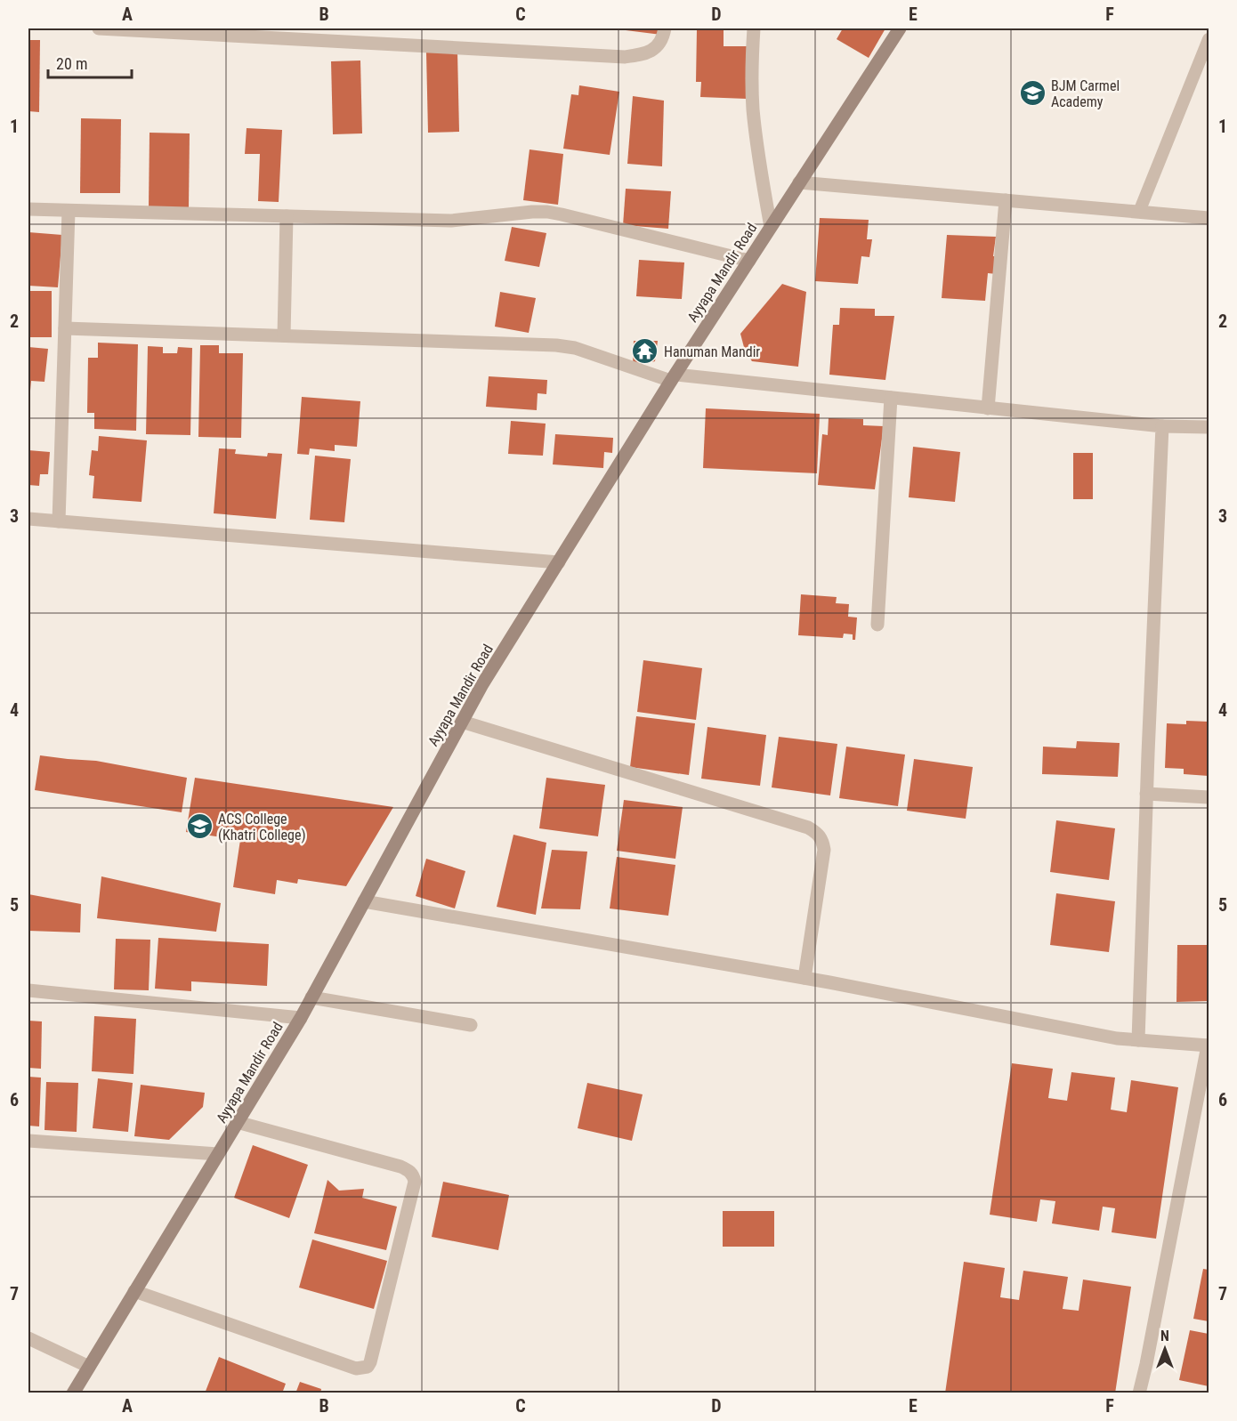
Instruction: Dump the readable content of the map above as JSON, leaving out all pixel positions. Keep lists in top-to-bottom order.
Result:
{
  "streets": {
    "street": ["Ayyapa Mandir Road"]
  },
  "places": {
    "school or university": ["BJM Carmel Academy", "ACS College (Khatri College)"],
    "temple": ["Hanuman Mandir"]
  },
  "scale_bar": "20 m",
  "north": "top",
  "grid": {
    "columns": [
      "A",
      "B",
      "C",
      "D",
      "E",
      "F"
    ],
    "rows": [
      "1",
      "2",
      "3",
      "4",
      "5",
      "6",
      "7"
    ]
  }
}
